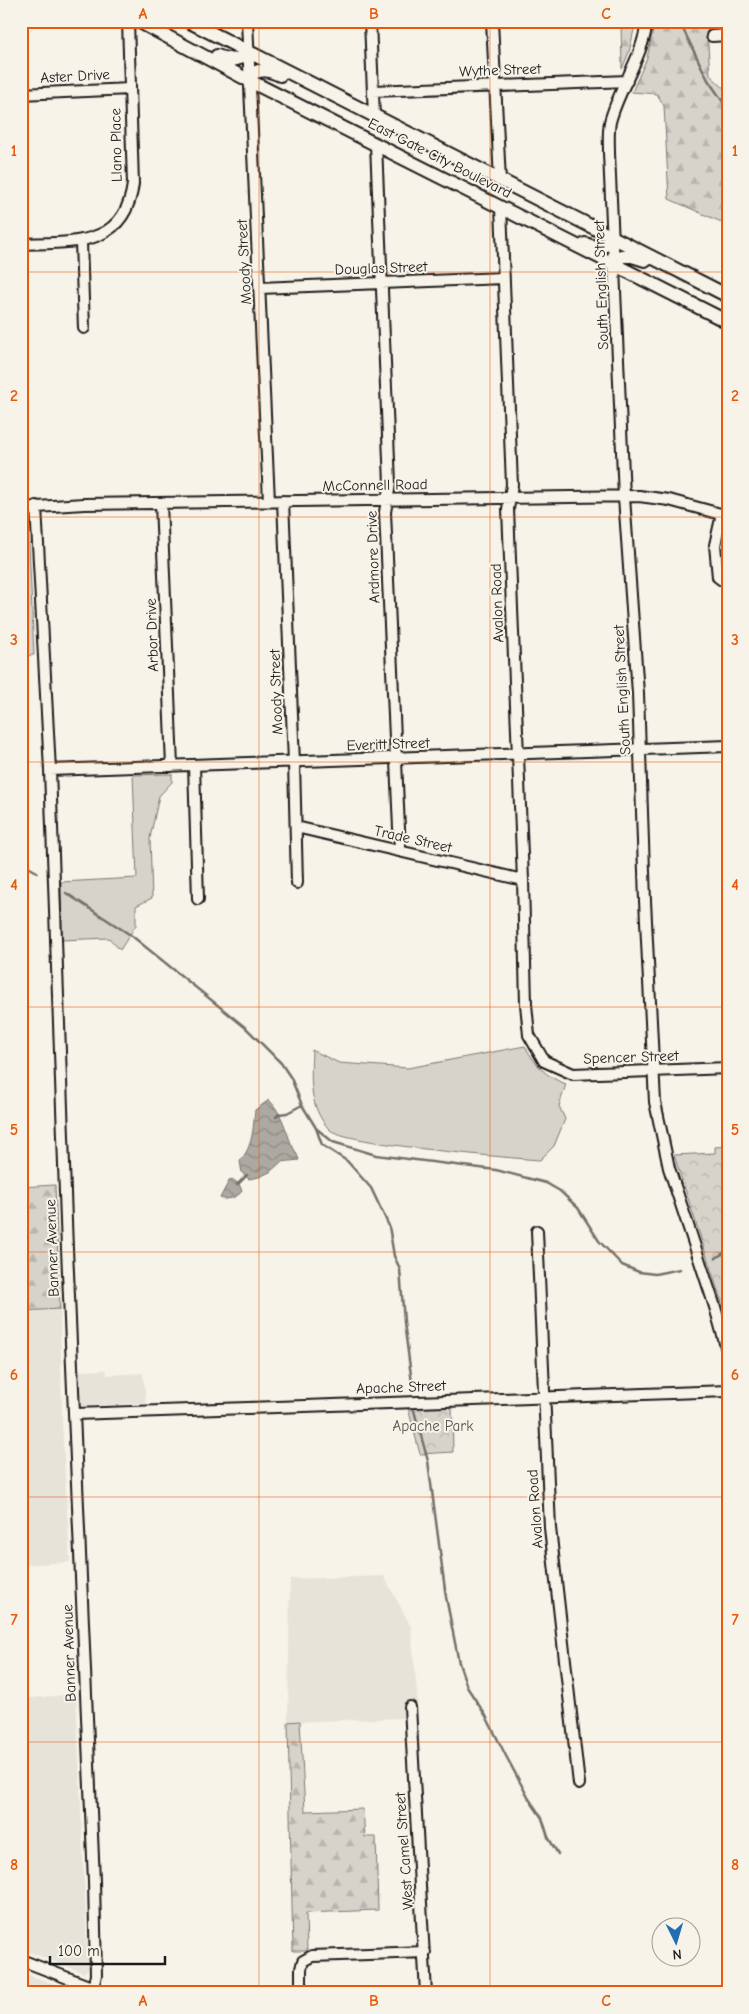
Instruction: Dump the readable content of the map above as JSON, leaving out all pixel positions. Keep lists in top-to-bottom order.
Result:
{
  "streets": {
    "main road": ["East Gate City Boulevard"],
    "street": [
      "Wythe Street",
      "Aster Drive",
      "Llano Place",
      "Moody Street",
      "Douglas Street",
      "South English Street",
      "McConnell Road",
      "Ardmore Drive",
      "Avalon Road",
      "Arbor Drive",
      "Everitt Street",
      "Trade Street",
      "Spencer Street",
      "Banner Avenue",
      "Apache Street",
      "West Camel Street"
    ]
  },
  "crossings": [
    ["Wythe Street", "South English Street"],
    ["Aster Drive", "Llano Place"],
    ["East Gate City Boulevard", "Moody Street"],
    ["East Gate City Boulevard", "South English Street"],
    ["East Gate City Boulevard", "Ardmore Drive"],
    ["East Gate City Boulevard", "Avalon Road"],
    ["Moody Street", "Douglas Street"],
    ["Moody Street", "McConnell Road"],
    ["Moody Street", "Everitt Street"],
    ["Moody Street", "Trade Street"],
    ["Douglas Street", "Ardmore Drive"],
    ["Douglas Street", "Avalon Road"],
    ["South English Street", "McConnell Road"],
    ["South English Street", "Everitt Street"],
    ["South English Street", "Spencer Street"],
    ["McConnell Road", "Ardmore Drive"],
    ["McConnell Road", "Avalon Road"],
    ["McConnell Road", "Arbor Drive"],
    ["McConnell Road", "Banner Avenue"],
    ["Ardmore Drive", "Everitt Street"],
    ["Ardmore Drive", "Trade Street"],
    ["Avalon Road", "Everitt Street"],
    ["Avalon Road", "Trade Street"],
    ["Avalon Road", "Spencer Street"],
    ["Avalon Road", "Apache Street"],
    ["Arbor Drive", "Everitt Street"],
    ["Everitt Street", "Banner Avenue"],
    ["Banner Avenue", "Apache Street"]
  ],
  "parks": ["Apache Park"],
  "scale_bar": "100 m",
  "north": "bottom",
  "grid": {
    "columns": ["A", "B", "C"],
    "rows": [
      "1",
      "2",
      "3",
      "4",
      "5",
      "6",
      "7",
      "8"
    ]
  }
}
